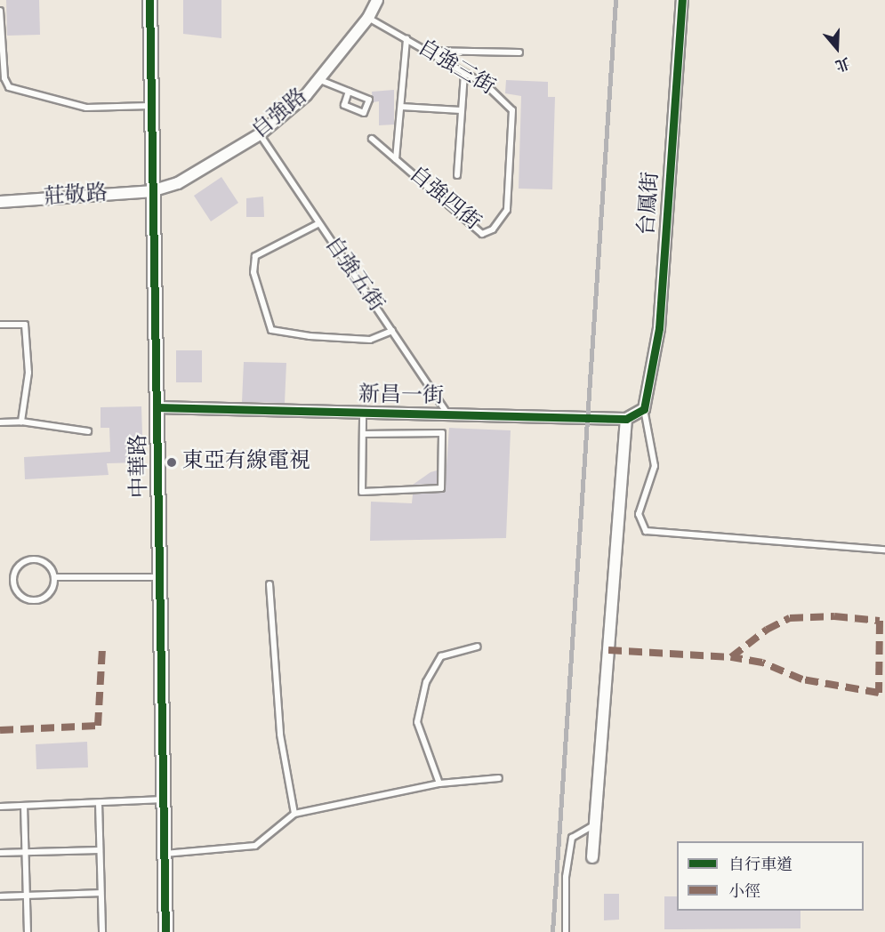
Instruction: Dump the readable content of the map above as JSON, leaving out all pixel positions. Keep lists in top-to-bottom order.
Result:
{
  "streets": {
    "street": [
      "自強路",
      "莊敬路",
      "台鳳街",
      "新昌一街",
      "中華路"
    ],
    "lane": ["自強三街", "自強四街", "自強五街"]
  },
  "crossings": [
    ["自強三街", "自強路"],
    ["自強三街", "自強四街"],
    ["自強路", "莊敬路"],
    ["自強路", "自強五街"],
    ["自強路", "中華路"],
    ["莊敬路", "中華路"],
    ["自強五街", "新昌一街"],
    ["新昌一街", "中華路"]
  ],
  "places": ["東亞有線電視"],
  "legend": ["自行車道", "小徑"],
  "north": "bottom"
}
